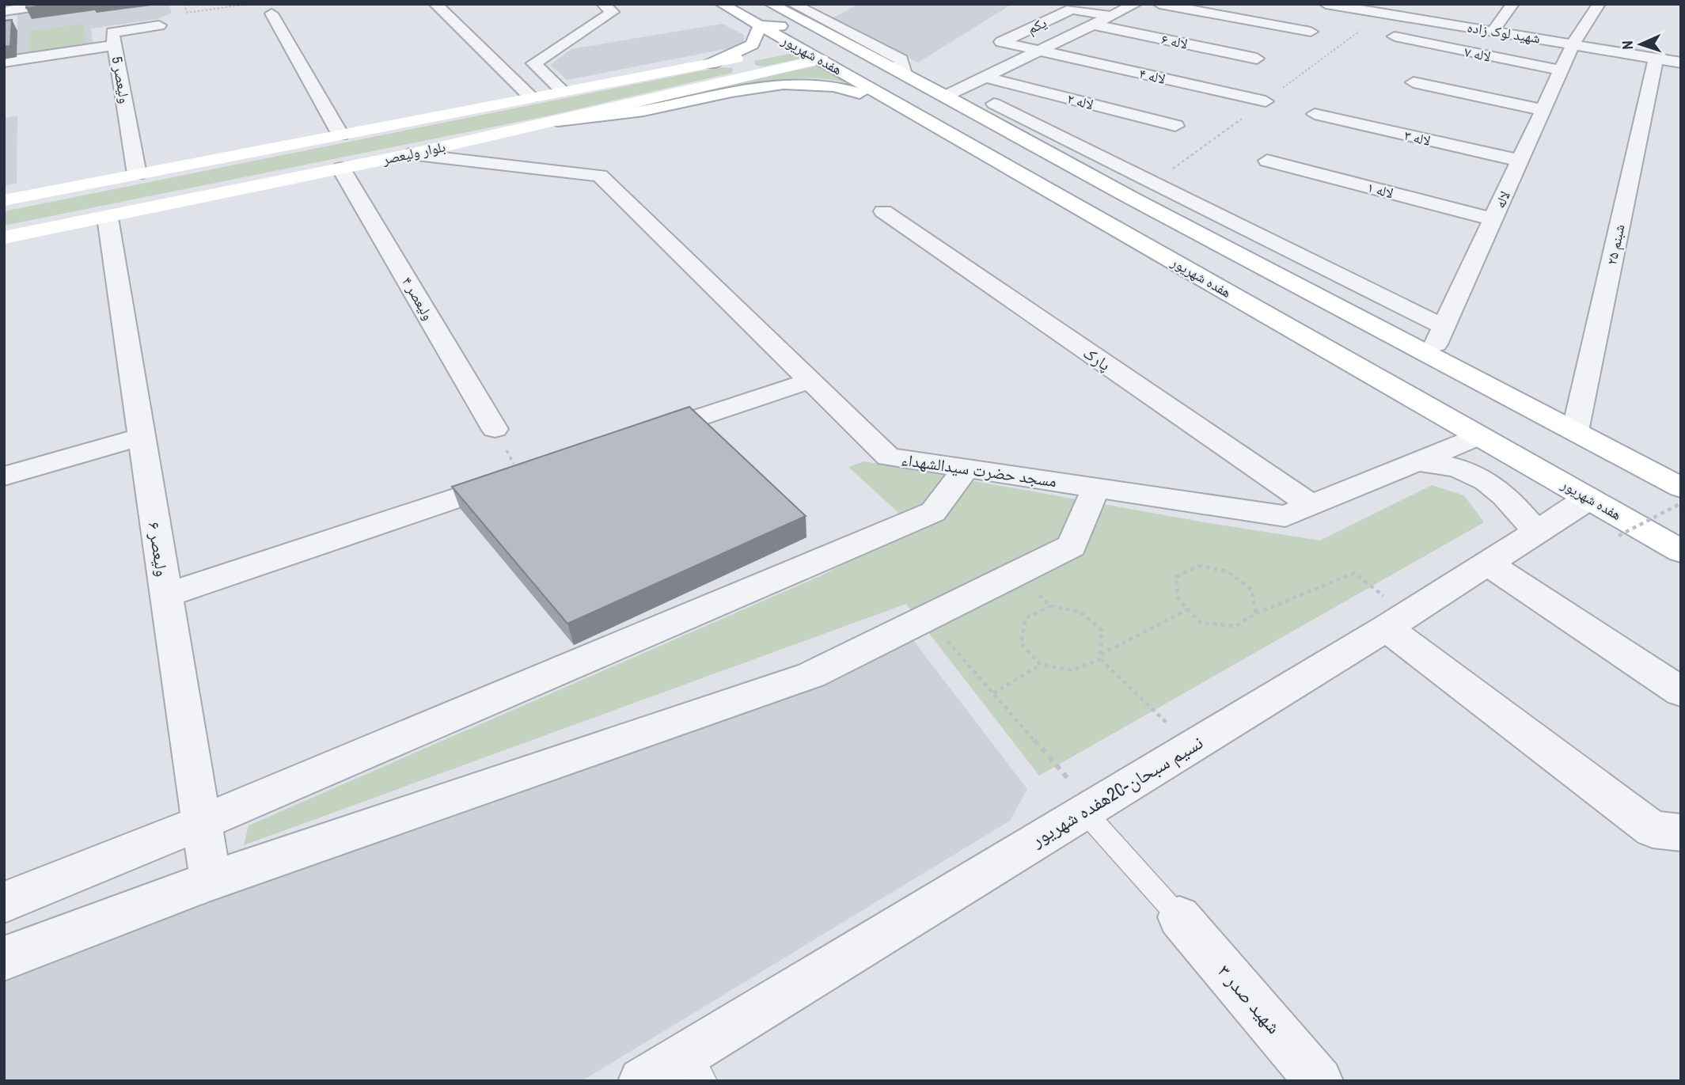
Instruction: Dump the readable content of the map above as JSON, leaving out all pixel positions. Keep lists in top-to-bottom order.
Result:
{
  "streets": {
    "main road": ["هفده شهریور", "بلوار ولیعصر"],
    "street": [
      "یکم",
      "شهید لوک زاده",
      "لاله ۶",
      "لاله ۷",
      "لاله ۴",
      "ولیعصر 5",
      "لاله ۲",
      "لاله ۳",
      "لاله ۱",
      "لاله",
      "شبنم ۲۵",
      "ولیعصر ۴",
      "پارک",
      "مسجد حضرت سیدالشهداء",
      "ولیعصر ۶",
      "نسیم سبحان-20هفده شهریور",
      "۳ شهید صدر"
    ]
  },
  "crossings": [
    ["یکم", "لاله ۴"],
    ["شهید لوک زاده", "لاله"],
    ["شهید لوک زاده", "شبنم ۲۵"],
    ["لاله ۷", "لاله"],
    ["هفده شهریور", "بلوار ولیعصر"],
    ["هفده شهریور", "لاله"],
    ["هفده شهریور", "شبنم ۲۵"],
    ["هفده شهریور", "مسجد حضرت سیدالشهداء"],
    ["هفده شهریور", "نسیم سبحان-20هفده شهریور"],
    ["ولیعصر 5", "بلوار ولیعصر"],
    ["لاله ۳", "لاله"],
    ["بلوار ولیعصر", "ولیعصر ۴"],
    ["بلوار ولیعصر", "مسجد حضرت سیدالشهداء"],
    ["بلوار ولیعصر", "ولیعصر ۶"],
    ["لاله ۱", "لاله"],
    ["پارک", "مسجد حضرت سیدالشهداء"]
  ],
  "north": "left"
}
